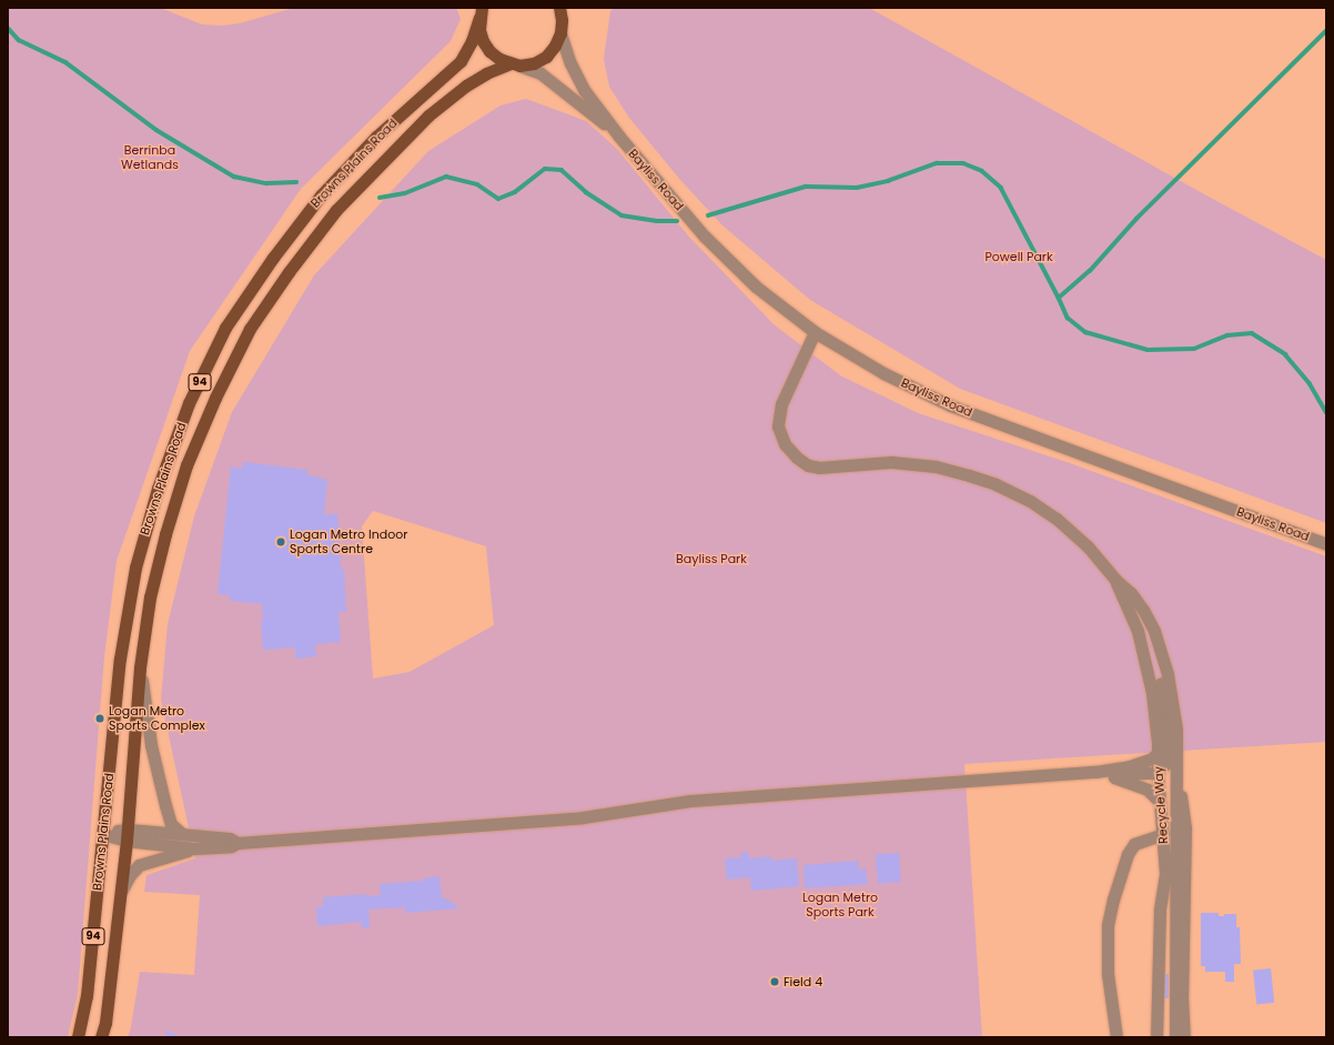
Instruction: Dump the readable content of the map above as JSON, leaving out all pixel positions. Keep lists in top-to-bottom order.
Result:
{
  "streets": {
    "main road": ["Browns Plains Road", "94"],
    "street": ["Bayliss Road", "Recycle Way"]
  },
  "crossings": [
    ["Browns Plains Road", "Bayliss Road"],
    ["Browns Plains Road", "94"],
    ["Bayliss Road", "94"],
    ["Bayliss Road", "Recycle Way"]
  ],
  "parks": [
    "Berrinba Wetlands",
    "Powell Park",
    "Bayliss Park",
    "Logan Metro Sports Park"
  ],
  "places": ["Logan Metro Indoor Sports Centre", "Logan Metro Sports Complex", "Field 4"]
}
